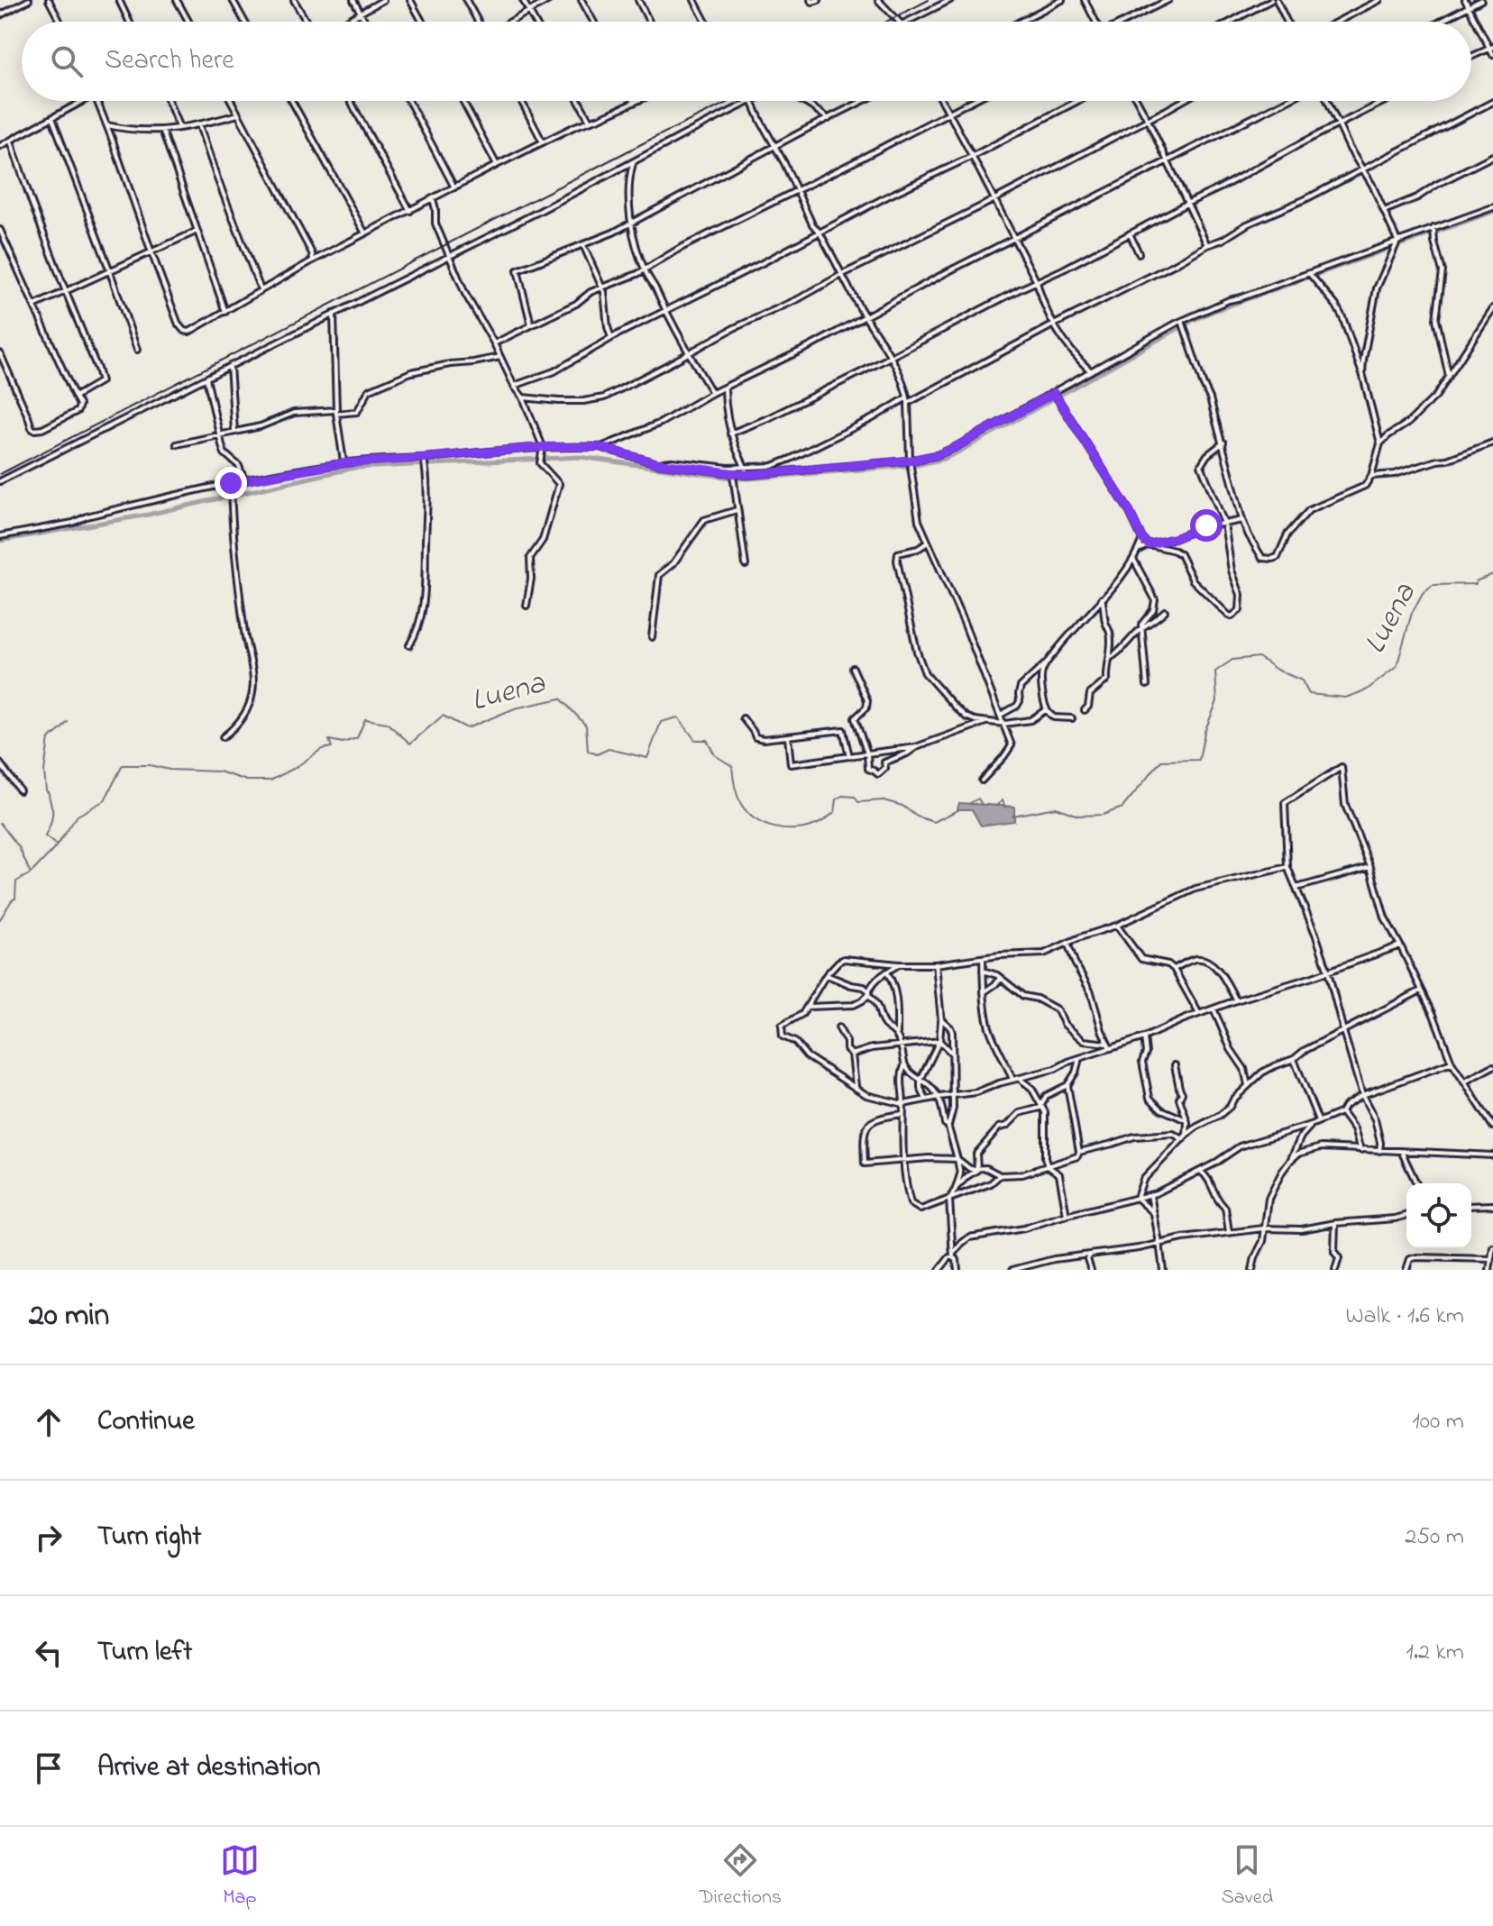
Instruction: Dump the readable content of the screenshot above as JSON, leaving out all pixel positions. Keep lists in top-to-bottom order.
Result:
{
  "water": ["Luena"],
  "page": {
    "search": "Search here",
    "heading": ["20 min", "Walk · 1.6 km"],
    "list": [
      ["Continue", "100 m"],
      ["Turn right", "250 m"],
      ["Turn left", "1.2 km"],
      "Arrive at destination"
    ],
    "nav": ["Map", "Directions", "Saved"]
  }
}
